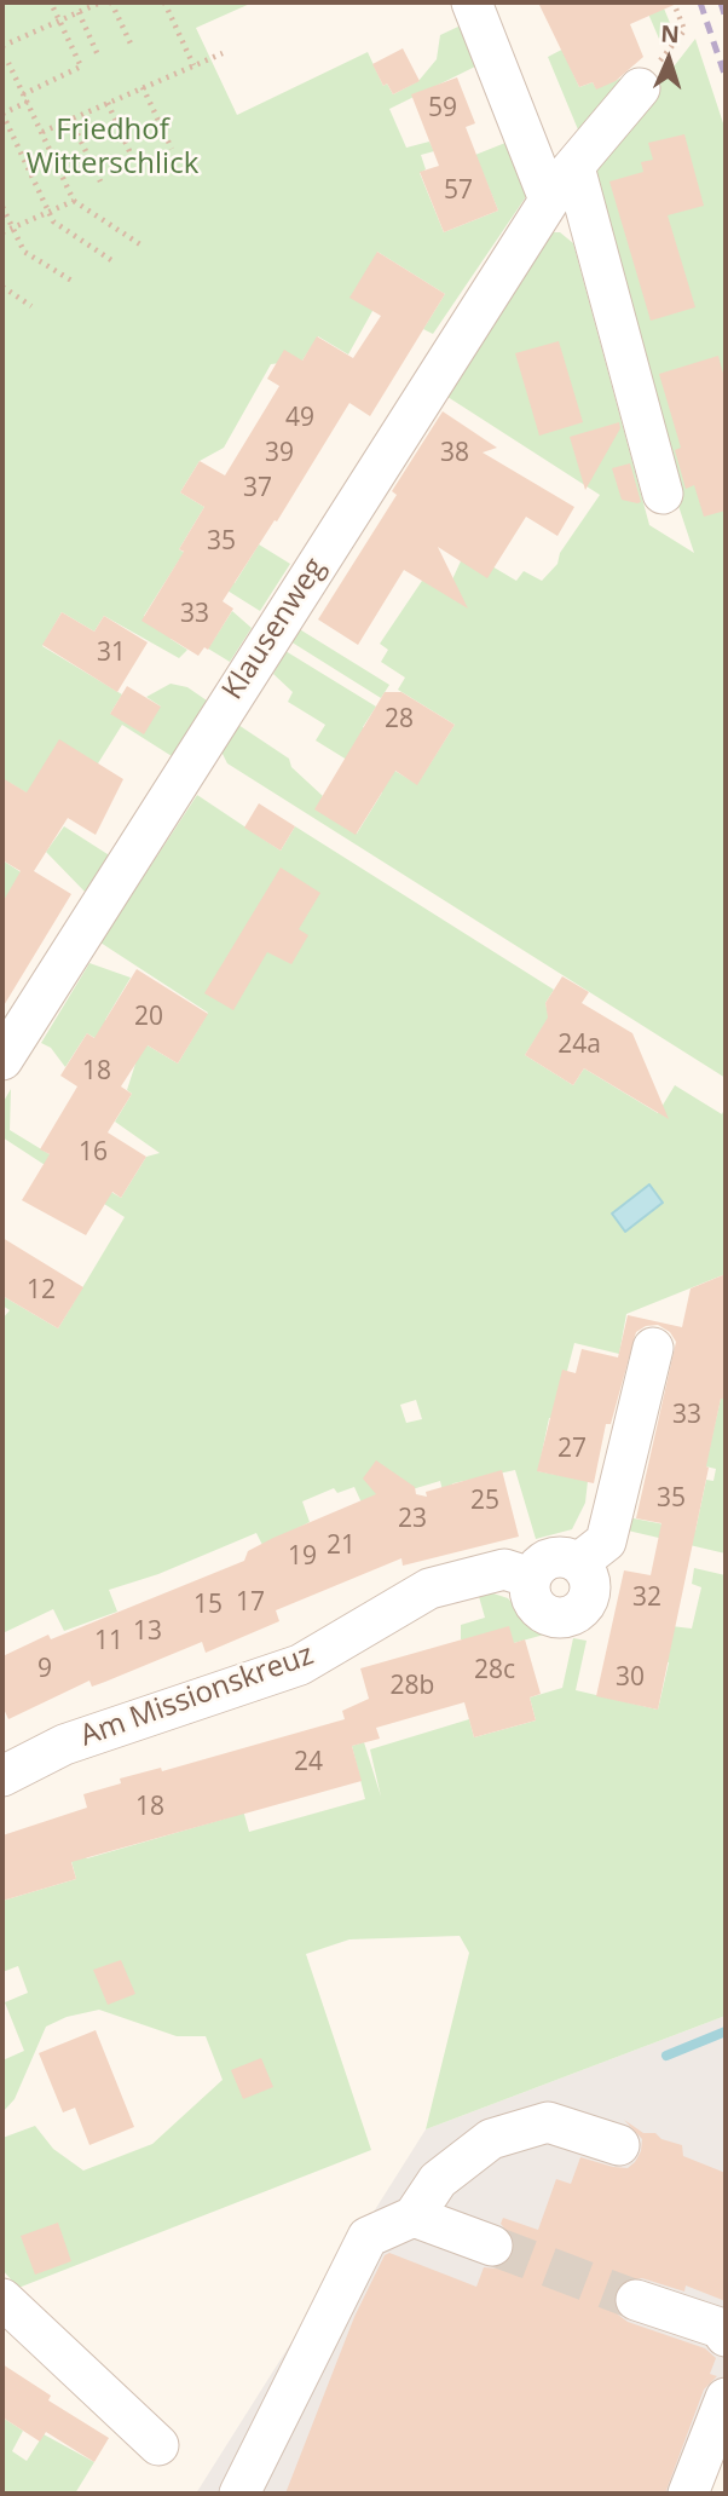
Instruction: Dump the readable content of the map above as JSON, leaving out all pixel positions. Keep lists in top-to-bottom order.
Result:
{
  "streets": {
    "street": ["Klausenweg", "Am Missionskreuz"]
  },
  "parks": ["Friedhof Witterschlick"],
  "house_numbers": [
    "59",
    "57",
    "49",
    "39",
    "38",
    "37",
    "35",
    "33",
    "31",
    "28",
    "20",
    "24a",
    "18",
    "16",
    "12",
    "33",
    "27",
    "35",
    "25",
    "23",
    "21",
    "19",
    "32",
    "17",
    "15",
    "13",
    "11",
    "9",
    "28c",
    "30",
    "28b",
    "24",
    "18"
  ],
  "north": "top"
}
